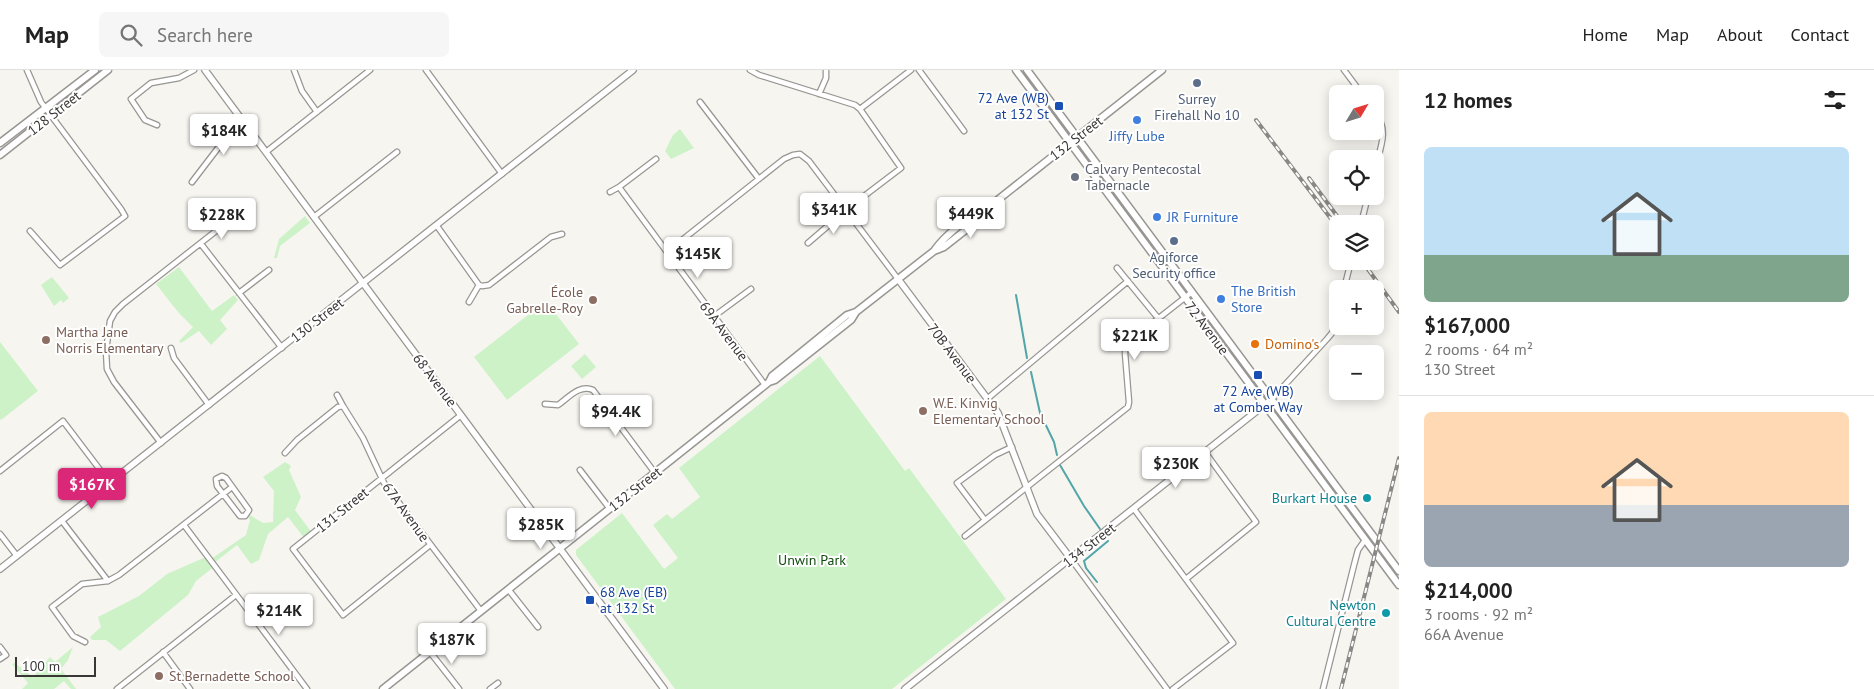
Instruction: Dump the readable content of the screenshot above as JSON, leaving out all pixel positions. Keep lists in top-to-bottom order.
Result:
{
  "streets": {
    "main road": ["128 Street", "132 Street", "72 Avenue"],
    "street": [
      "130 Street",
      "69A Avenue",
      "70B Avenue",
      "68 Avenue",
      "131 Street",
      "67A Avenue",
      "134 Street"
    ]
  },
  "crossings": [
    ["132 Street", "72 Avenue"],
    ["132 Street", "69A Avenue"],
    ["132 Street", "70B Avenue"],
    ["132 Street", "68 Avenue"],
    ["132 Street", "67A Avenue"],
    ["130 Street", "68 Avenue"],
    ["72 Avenue", "134 Street"],
    ["70B Avenue", "134 Street"],
    ["68 Avenue", "131 Street"],
    ["131 Street", "67A Avenue"]
  ],
  "parks": ["Unwin Park"],
  "places": {
    "other": [
      "Surrey Firehall No 10",
      "Jiffy Lube",
      "Calvary Pentecostal Tabernacle",
      "JR Furniture",
      "Agiforce Security office",
      "The British Store",
      "École Gabrelle-Roy",
      "Martha Jane Norris Elementary",
      "Domino's",
      "W.E. Kinvig Elementary School",
      "Burkart House",
      "Newton Cultural Centre",
      "St.Bernadette School"
    ],
    "transit": ["72 Ave (WB) at 132 St", "72 Ave (WB) at Comber Way", "68 Ave (EB) at 132 St"]
  },
  "scale_bar": "100 m",
  "north": "top right",
  "page": {
    "header": "Map",
    "search": "Search here",
    "nav": [
      "Home",
      "Map",
      "About",
      "Contact"
    ],
    "heading": "12 homes",
    "map_buttons": ["+", "−"],
    "price": [
      "$184K",
      "$341K",
      "$449K",
      "$228K",
      "$145K",
      "$221K",
      "$94.4K",
      "$230K",
      "$167K",
      "$285K",
      "$214K",
      "$187K"
    ],
    "list": [
      {
        "name": "$167,000",
        "note": "2 rooms · 64 m² · 130 Street"
      },
      {
        "name": "$214,000",
        "note": "3 rooms · 92 m² · 66A Avenue"
      }
    ],
    "scale": "100 m"
  }
}
